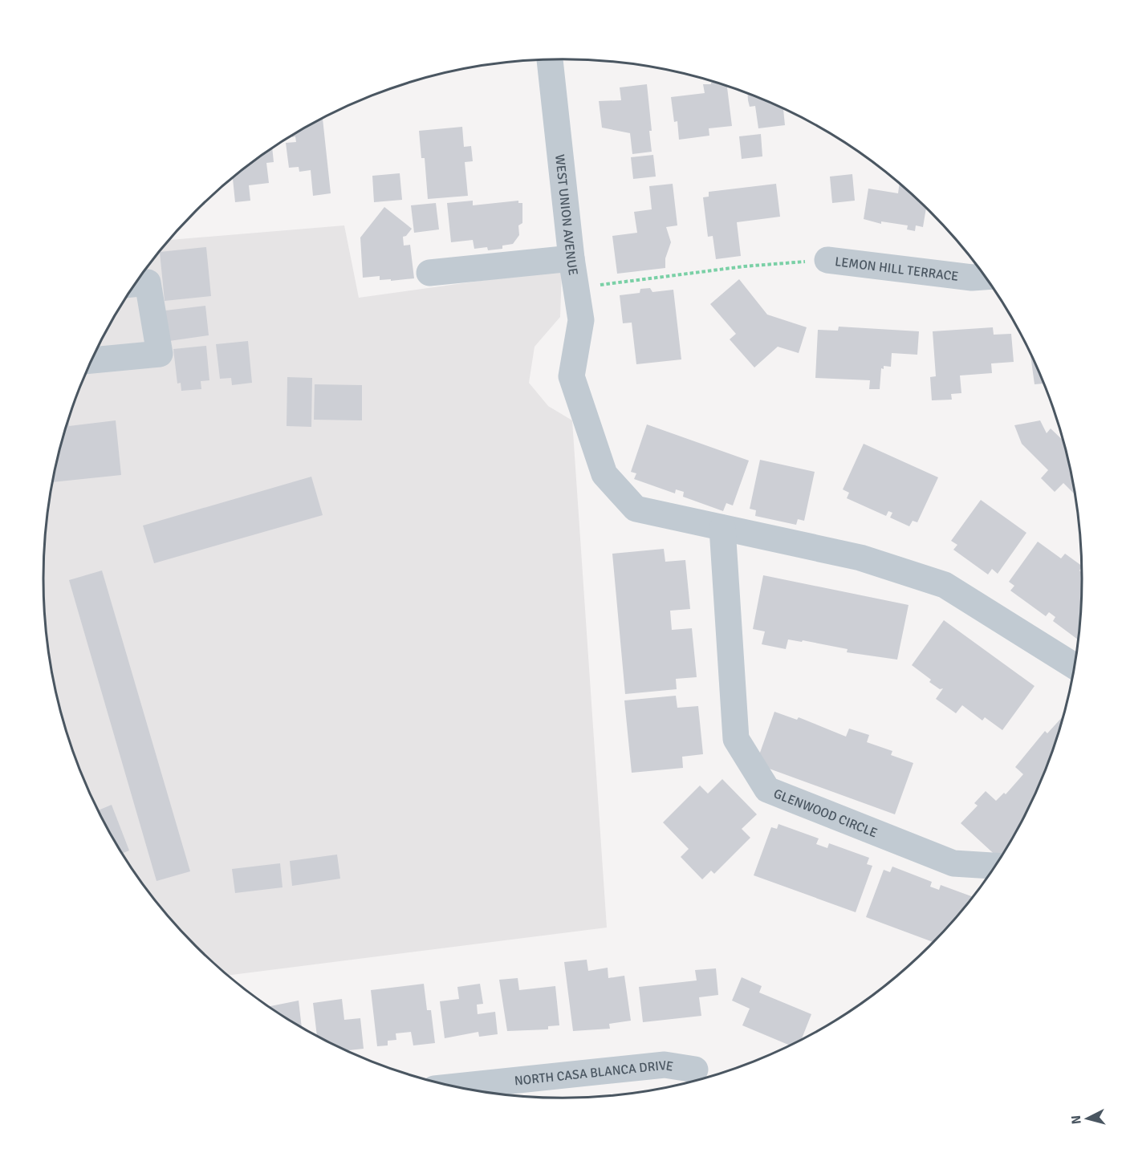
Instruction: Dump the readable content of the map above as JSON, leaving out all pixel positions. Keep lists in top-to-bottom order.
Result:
{
  "streets": {
    "street": [
      "WEST UNION AVENUE",
      "LEMON HILL TERRACE",
      "GLENWOOD CIRCLE",
      "NORTH CASA BLANCA DRIVE"
    ]
  },
  "crossings": [
    ["WEST UNION AVENUE", "GLENWOOD CIRCLE"]
  ],
  "north": "left"
}
